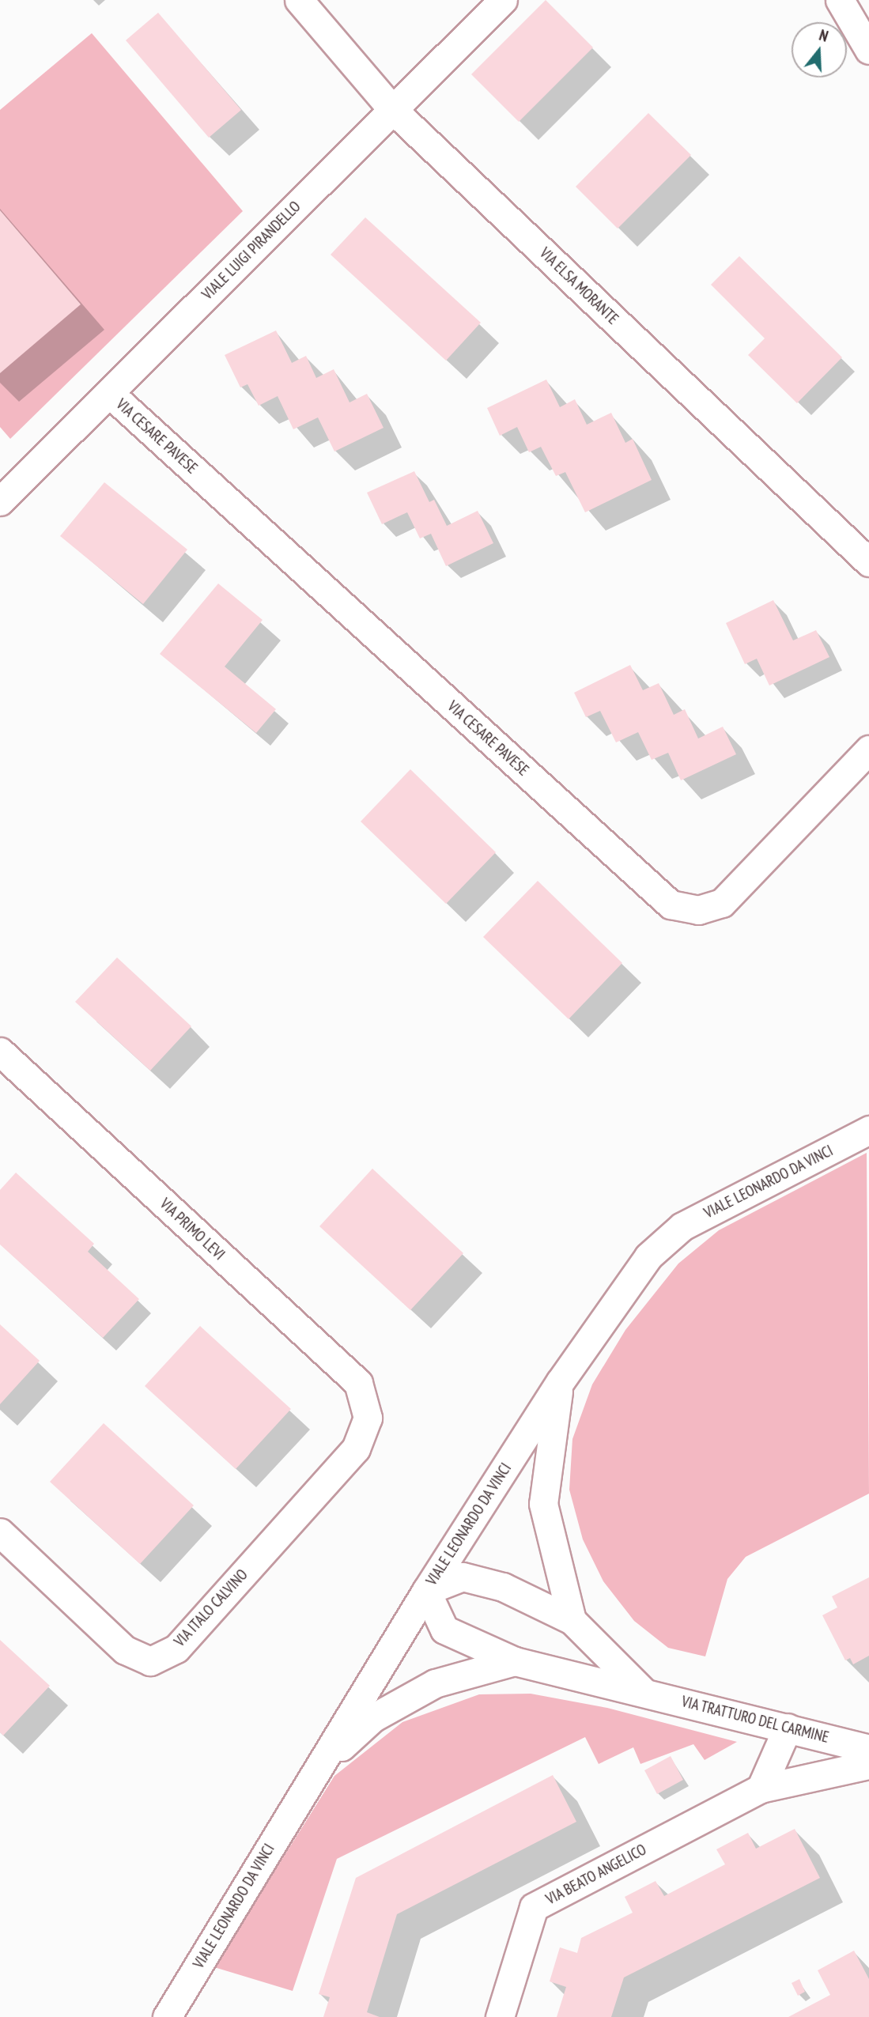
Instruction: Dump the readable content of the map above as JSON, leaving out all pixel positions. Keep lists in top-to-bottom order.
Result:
{
  "streets": {
    "street": [
      "VIALE LUIGI PIRANDELLO",
      "VIA ELSA MORANTE",
      "VIA CESARE PAVESE",
      "VIALE LEONARDO DA VINCI",
      "VIA PRIMO LEVI",
      "VIA ITALO CALVINO",
      "VIA TRATTURO DEL CARMINE",
      "VIA BEATO ANGELICO"
    ]
  },
  "crossings": [
    ["VIALE LUIGI PIRANDELLO", "VIA ELSA MORANTE"],
    ["VIALE LUIGI PIRANDELLO", "VIA CESARE PAVESE"],
    ["VIALE LEONARDO DA VINCI", "VIA TRATTURO DEL CARMINE"],
    ["VIA PRIMO LEVI", "VIA ITALO CALVINO"]
  ],
  "north": "top"
}
